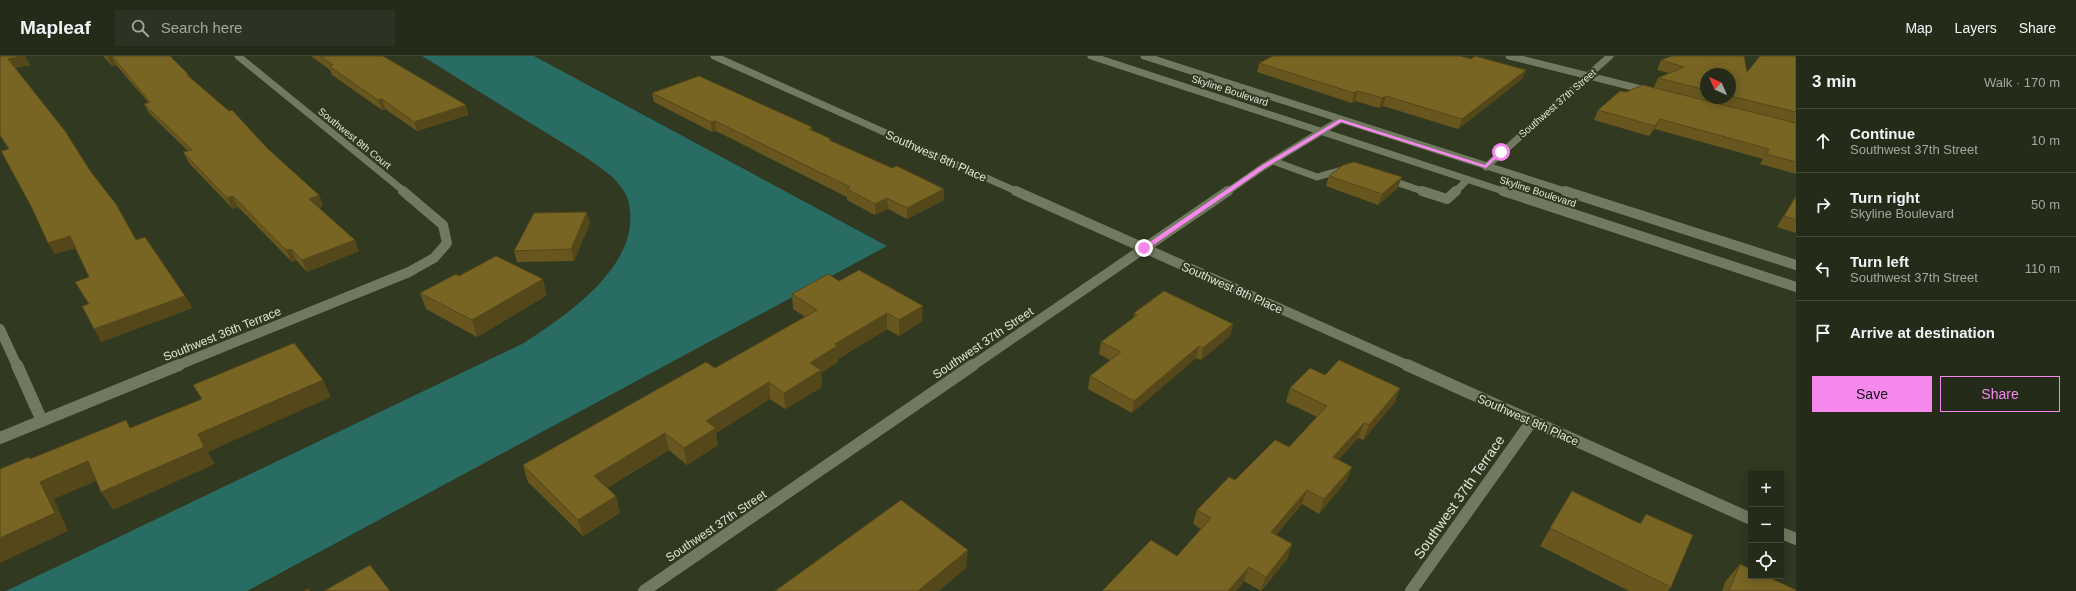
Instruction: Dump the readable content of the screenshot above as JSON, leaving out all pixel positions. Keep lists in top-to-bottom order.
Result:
{
  "streets": {
    "street": [
      "Skyline Boulevard",
      "Southwest 37th Street",
      "Southwest 8th Court",
      "Southwest 8th Place",
      "Southwest 36th Terrace",
      "Southwest 37th Terrace"
    ]
  },
  "crossings": [
    ["Skyline Boulevard", "Southwest 37th Street"],
    ["Southwest 37th Street", "Southwest 8th Place"],
    ["Southwest 8th Court", "Southwest 36th Terrace"],
    ["Southwest 8th Place", "Southwest 37th Terrace"]
  ],
  "north": "top left",
  "page": {
    "header": "Mapleaf",
    "search": "Search here",
    "nav": ["Map", "Layers", "Share"],
    "heading": ["3 min", "Walk · 170 m"],
    "list": [
      ["Continue", "Southwest 37th Street", "10 m"],
      ["Turn right", "Skyline Boulevard", "50 m"],
      ["Turn left", "Southwest 37th Street", "110 m"],
      "Arrive at destination"
    ],
    "buttons": ["Save", "Share"],
    "map_buttons": ["+", "−"]
  }
}
